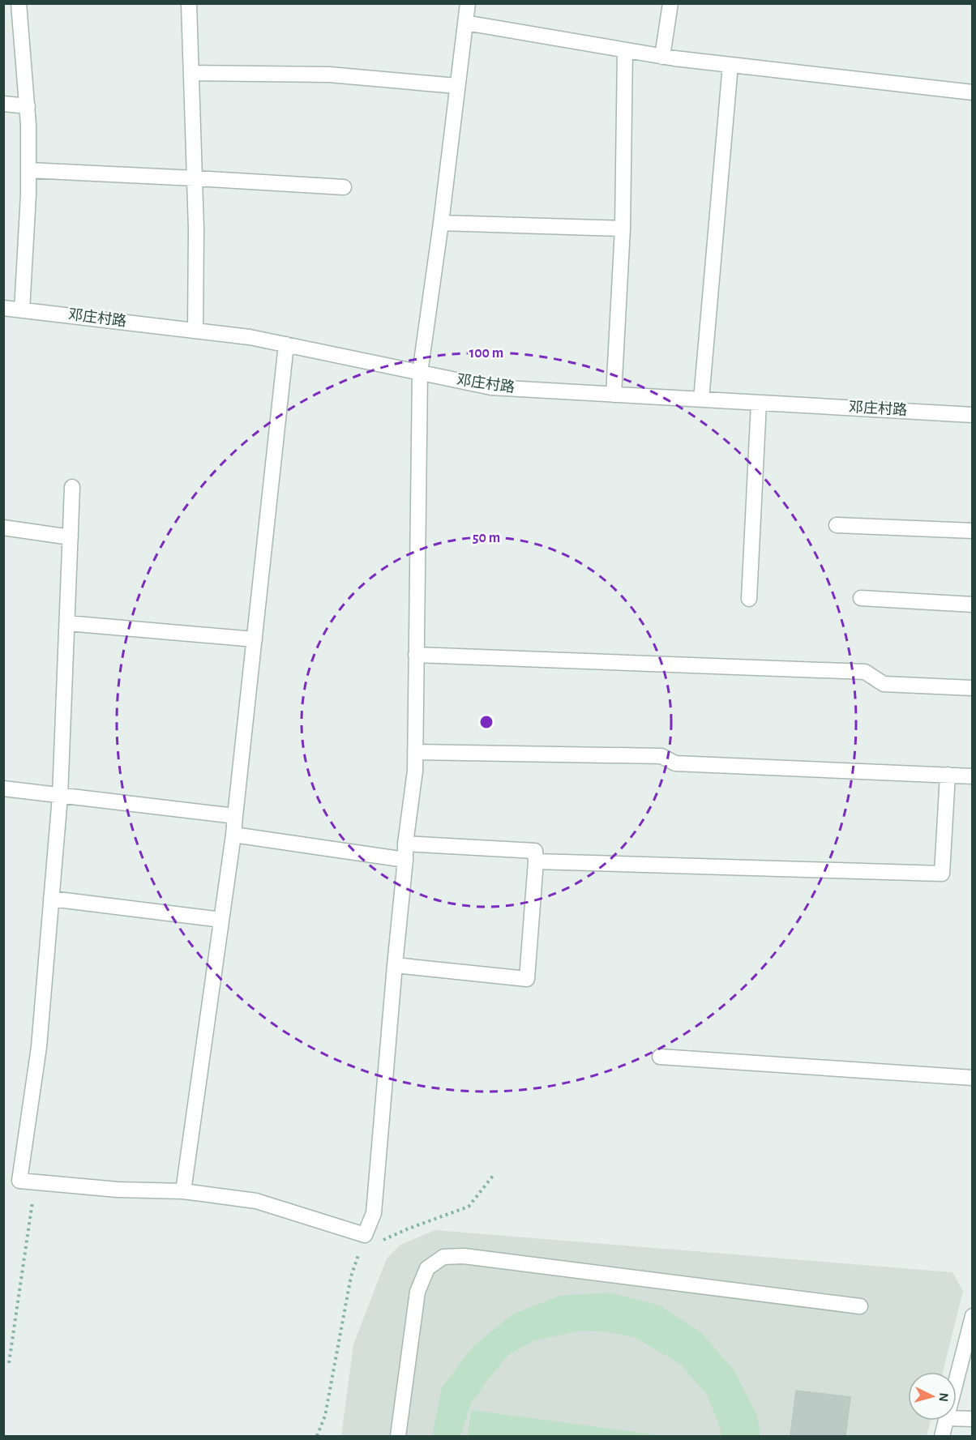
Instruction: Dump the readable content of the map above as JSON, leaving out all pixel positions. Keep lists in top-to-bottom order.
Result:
{
  "streets": {
    "street": ["邓庄村路"]
  },
  "north": "right",
  "rings": ["100 m", "50 m"]
}
